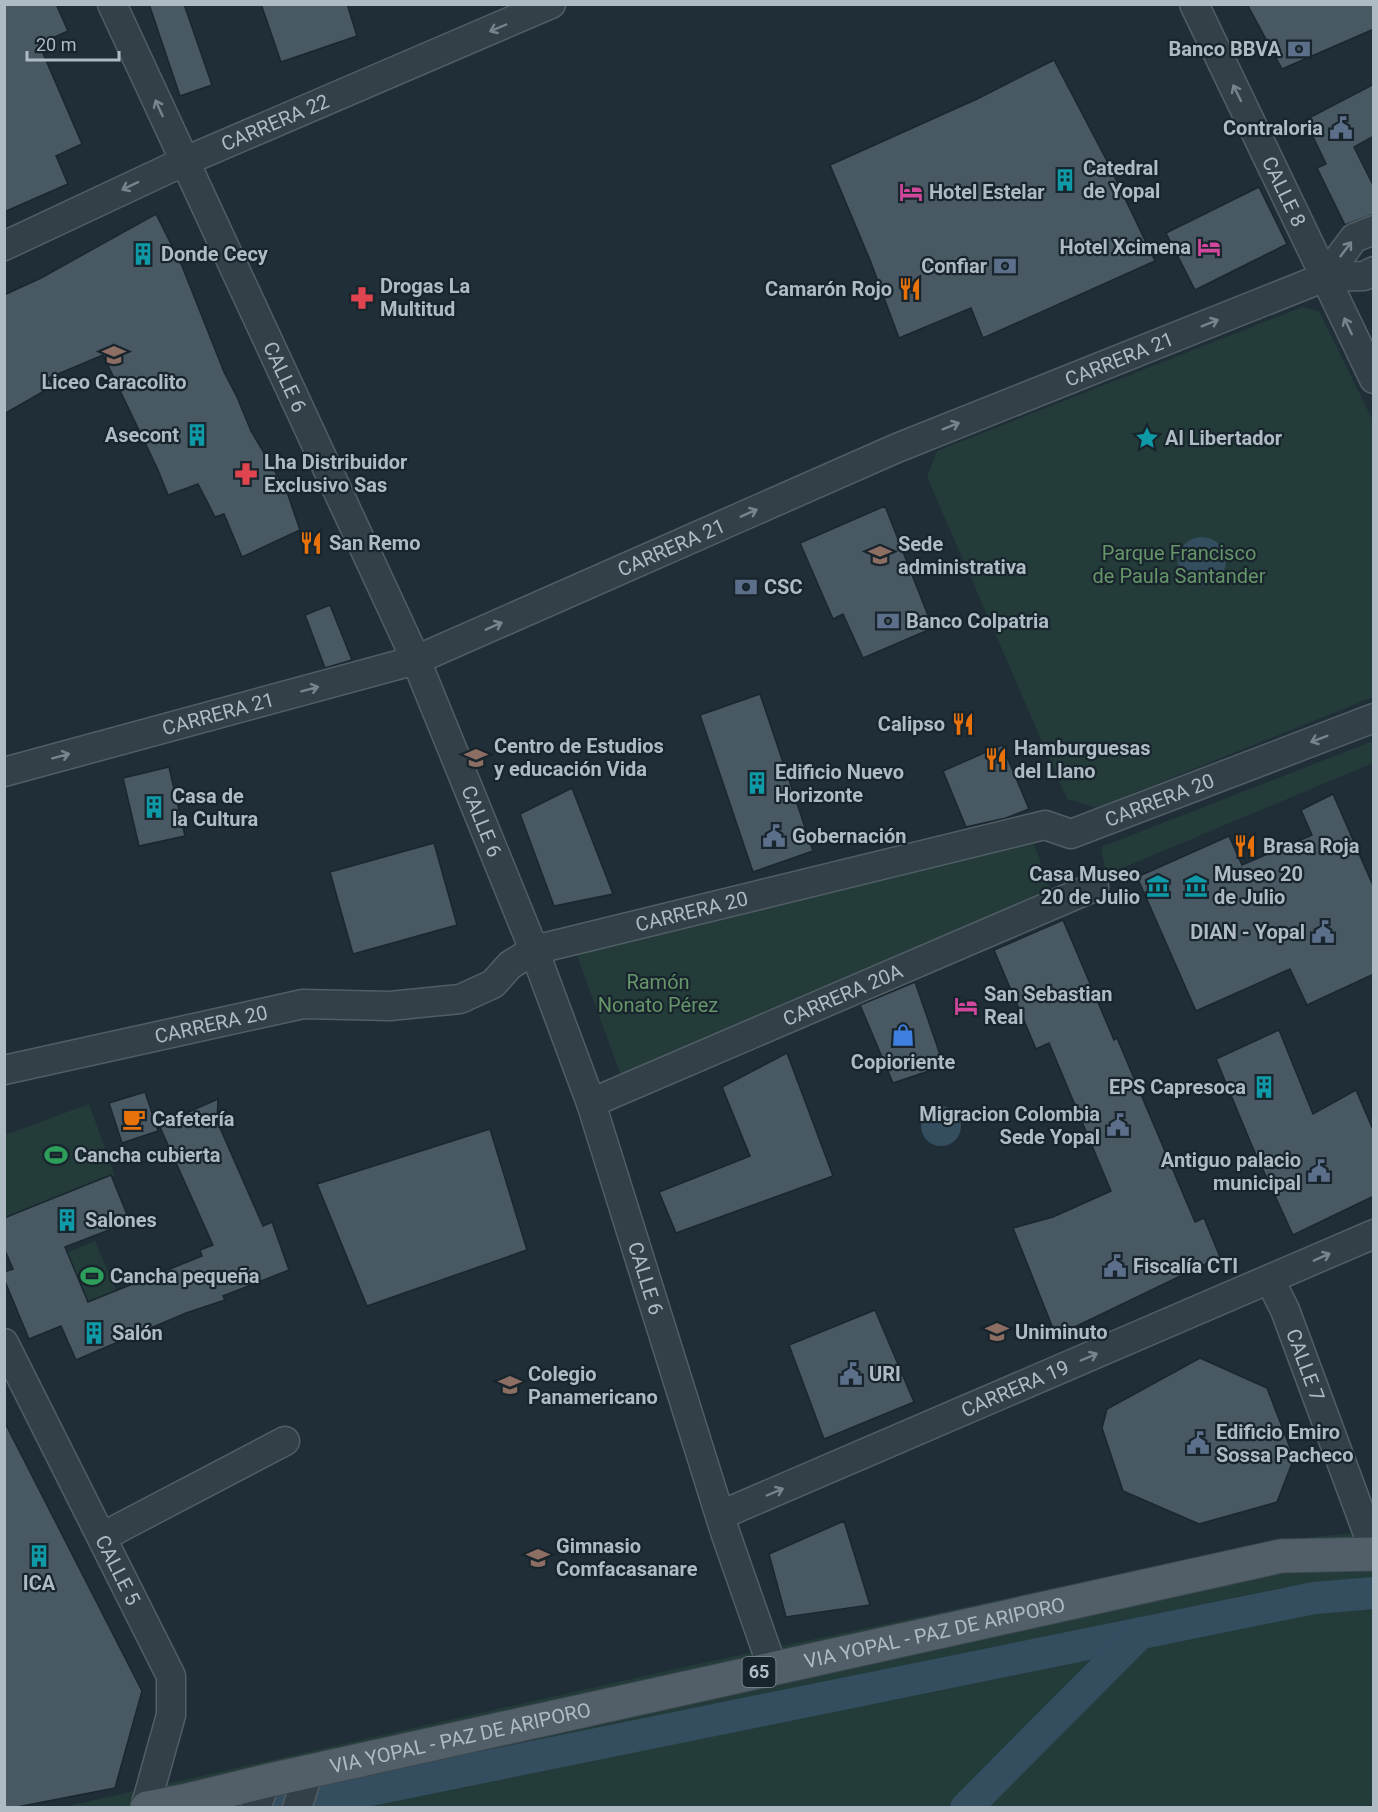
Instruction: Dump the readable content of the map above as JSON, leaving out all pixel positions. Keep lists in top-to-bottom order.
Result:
{
  "streets": {
    "main road": ["VIA YOPAL - PAZ DE ARIPORO", "65"],
    "street": [
      "CARRERA 22",
      "CALLE 8",
      "CARRERA 21",
      "CALLE 6",
      "CARRERA 20",
      "CARRERA 20A",
      "CALLE 7",
      "CARRERA 19",
      "CALLE 5"
    ]
  },
  "crossings": [
    ["CARRERA 22", "CALLE 6"],
    ["CALLE 8", "CARRERA 21"],
    ["CARRERA 21", "CALLE 6"],
    ["CALLE 6", "CARRERA 20"],
    ["CALLE 6", "CARRERA 20A"],
    ["CALLE 6", "CARRERA 19"],
    ["CALLE 6", "VIA YOPAL - PAZ DE ARIPORO"],
    ["CALLE 7", "CARRERA 19"],
    ["CALLE 7", "VIA YOPAL - PAZ DE ARIPORO"],
    ["CALLE 5", "VIA YOPAL - PAZ DE ARIPORO"]
  ],
  "one_way": [
    "CARRERA 22",
    "CALLE 8",
    "CARRERA 21",
    "CARRERA 20",
    "CARRERA 19"
  ],
  "parks": ["Parque Francisco de Paula Santander", "Ramón Nonato Pérez"],
  "places": {
    "bank": [
      "Banco BBVA",
      "Confiar",
      "CSC",
      "Banco Colpatria"
    ],
    "public building": [
      "Contraloria",
      "Gobernación",
      "DIAN - Yopal",
      "Migracion Colombia Sede Yopal",
      "Antiguo palacio municipal",
      "Fiscalía CTI",
      "URI",
      "Edificio Emiro Sossa Pacheco"
    ],
    "building": [
      "Catedral de Yopal",
      "Donde Cecy",
      "Asecont",
      "Edificio Nuevo Horizonte",
      "Casa de la Cultura",
      "EPS Capresoca",
      "Salones",
      "Salón",
      "ICA"
    ],
    "hotel": ["Hotel Estelar", "Hotel Xcimena", "San Sebastian Real"],
    "restaurant": [
      "Camarón Rojo",
      "San Remo",
      "Calipso",
      "Hamburguesas del Llano",
      "Brasa Roja"
    ],
    "pharmacy": ["Drogas La Multitud", "Lha Distribuidor Exclusivo Sas"],
    "school or university": [
      "Liceo Caracolito",
      "Sede administrativa",
      "Centro de Estudios y educación Vida",
      "Uniminuto",
      "Colegio Panamericano",
      "Gimnasio Comfacasanare"
    ],
    "place": ["Al Libertador"],
    "museum": ["Casa Museo 20 de Julio", "Museo 20 de Julio"],
    "shop": ["Copioriente"],
    "cafe": ["Cafetería"],
    "sports": ["Cancha cubierta", "Cancha pequeña"]
  },
  "scale_bar": "20 m"
}
